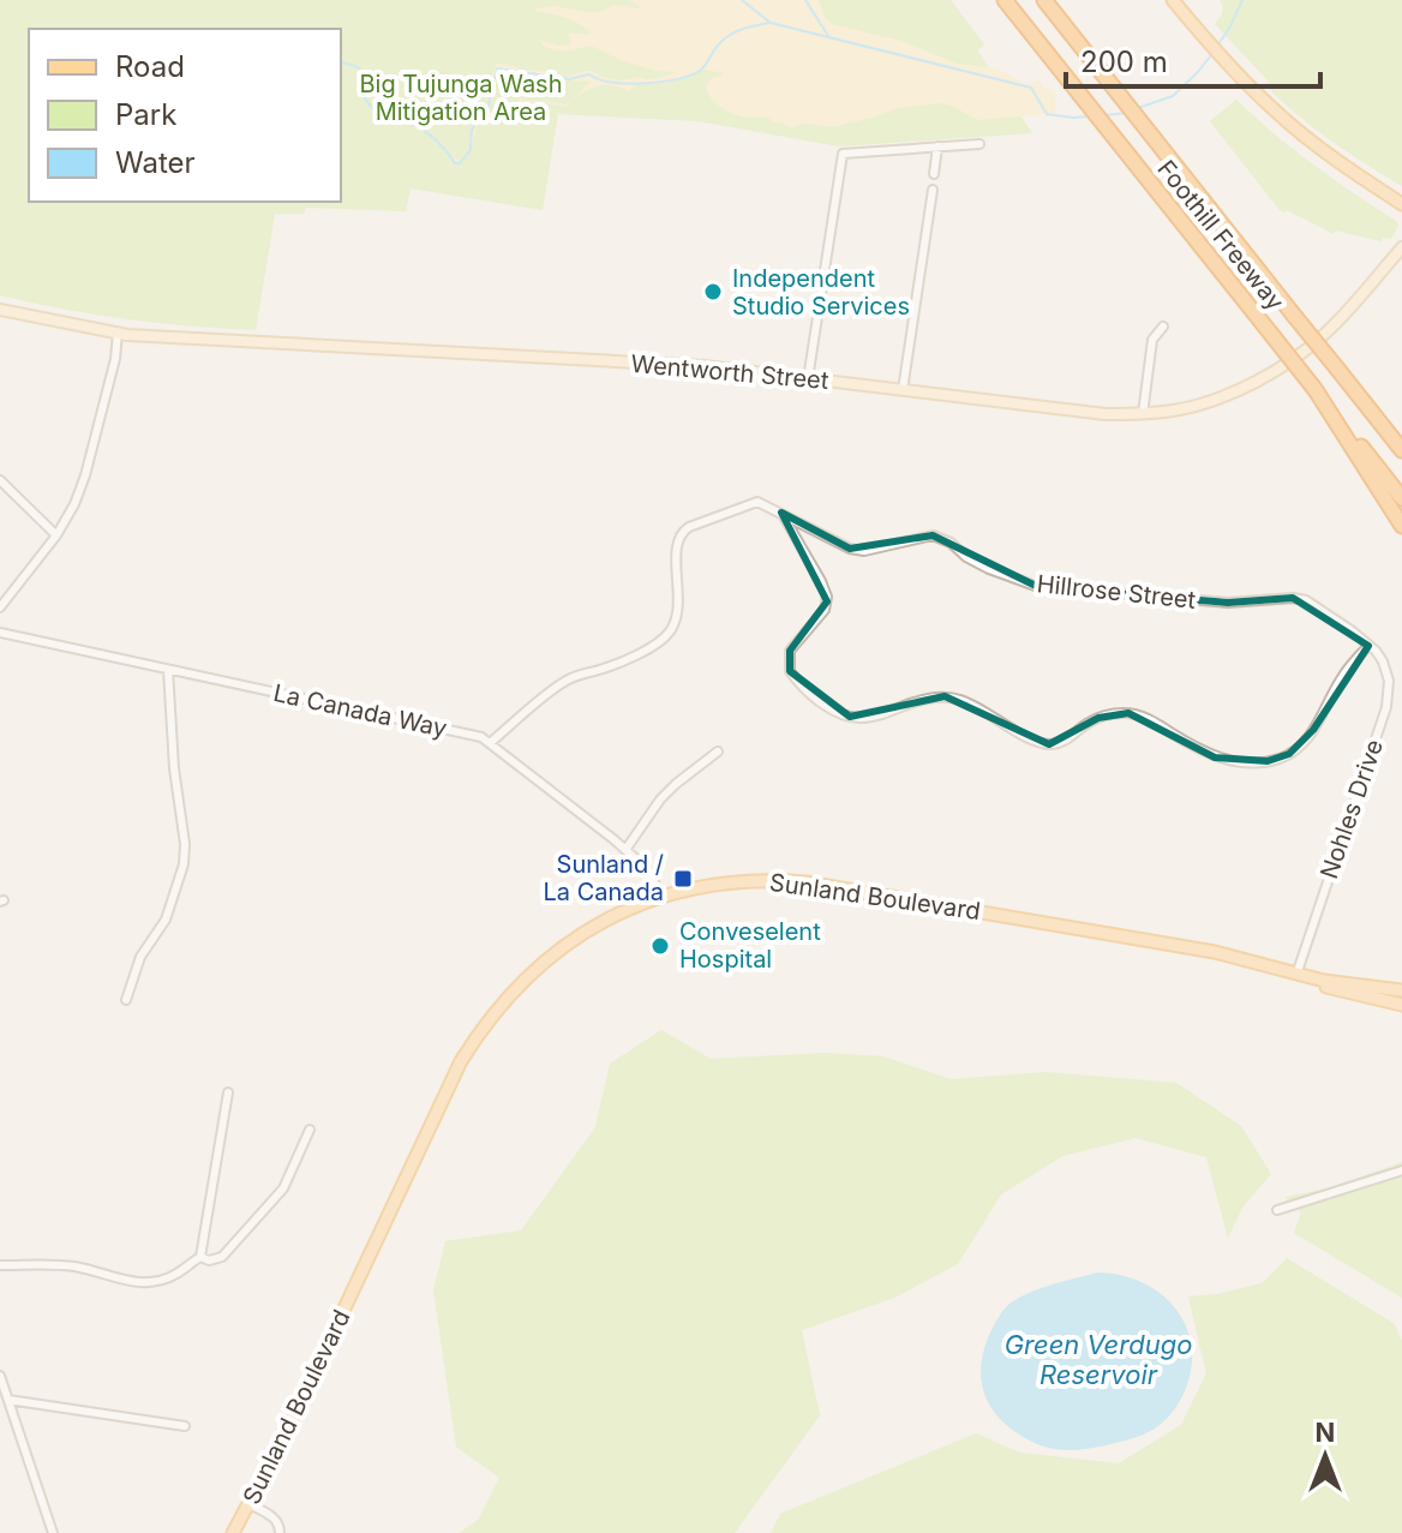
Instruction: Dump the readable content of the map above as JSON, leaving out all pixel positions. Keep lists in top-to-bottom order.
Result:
{
  "streets": {
    "highway": ["Foothill Freeway"],
    "main road": ["Wentworth Street", "Sunland Boulevard"],
    "street": ["Hillrose Street", "La Canada Way", "Nohles Drive"]
  },
  "crossings": [
    ["Hillrose Street", "La Canada Way"],
    ["Hillrose Street", "Nohles Drive"],
    ["La Canada Way", "Sunland Boulevard"],
    ["Nohles Drive", "Sunland Boulevard"]
  ],
  "water": ["Green Verdugo Reservoir"],
  "parks": ["Big Tujunga Wash Mitigation Area"],
  "places": {
    "other": ["Independent Studio Services", "Conveselent Hospital"],
    "transit": ["Sunland / La Canada"]
  },
  "legend": ["Road", "Park", "Water"],
  "scale_bar": "200 m",
  "north": "top"
}
